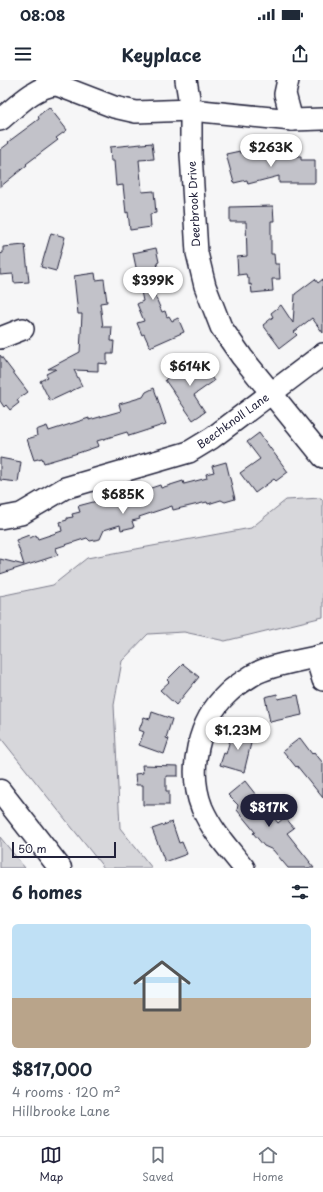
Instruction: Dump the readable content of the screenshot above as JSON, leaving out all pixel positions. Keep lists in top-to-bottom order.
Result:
{
  "streets": {
    "street": ["Deerbrook Drive", "Beechknoll Lane"]
  },
  "crossings": [
    ["Deerbrook Drive", "Beechknoll Lane"]
  ],
  "scale_bar": "50 m",
  "page": {
    "status": "08:08",
    "header": "Keyplace",
    "price": [
      "$263K",
      "$399K",
      "$614K",
      "$685K",
      "$1.23M",
      "$817K"
    ],
    "scale": "50 m",
    "heading": "6 homes",
    "list": [
      {
        "name": "$817,000",
        "note": "4 rooms · 120 m² · Hillbrooke Lane"
      }
    ],
    "tabs": ["Map", "Saved", "Home"]
  }
}
